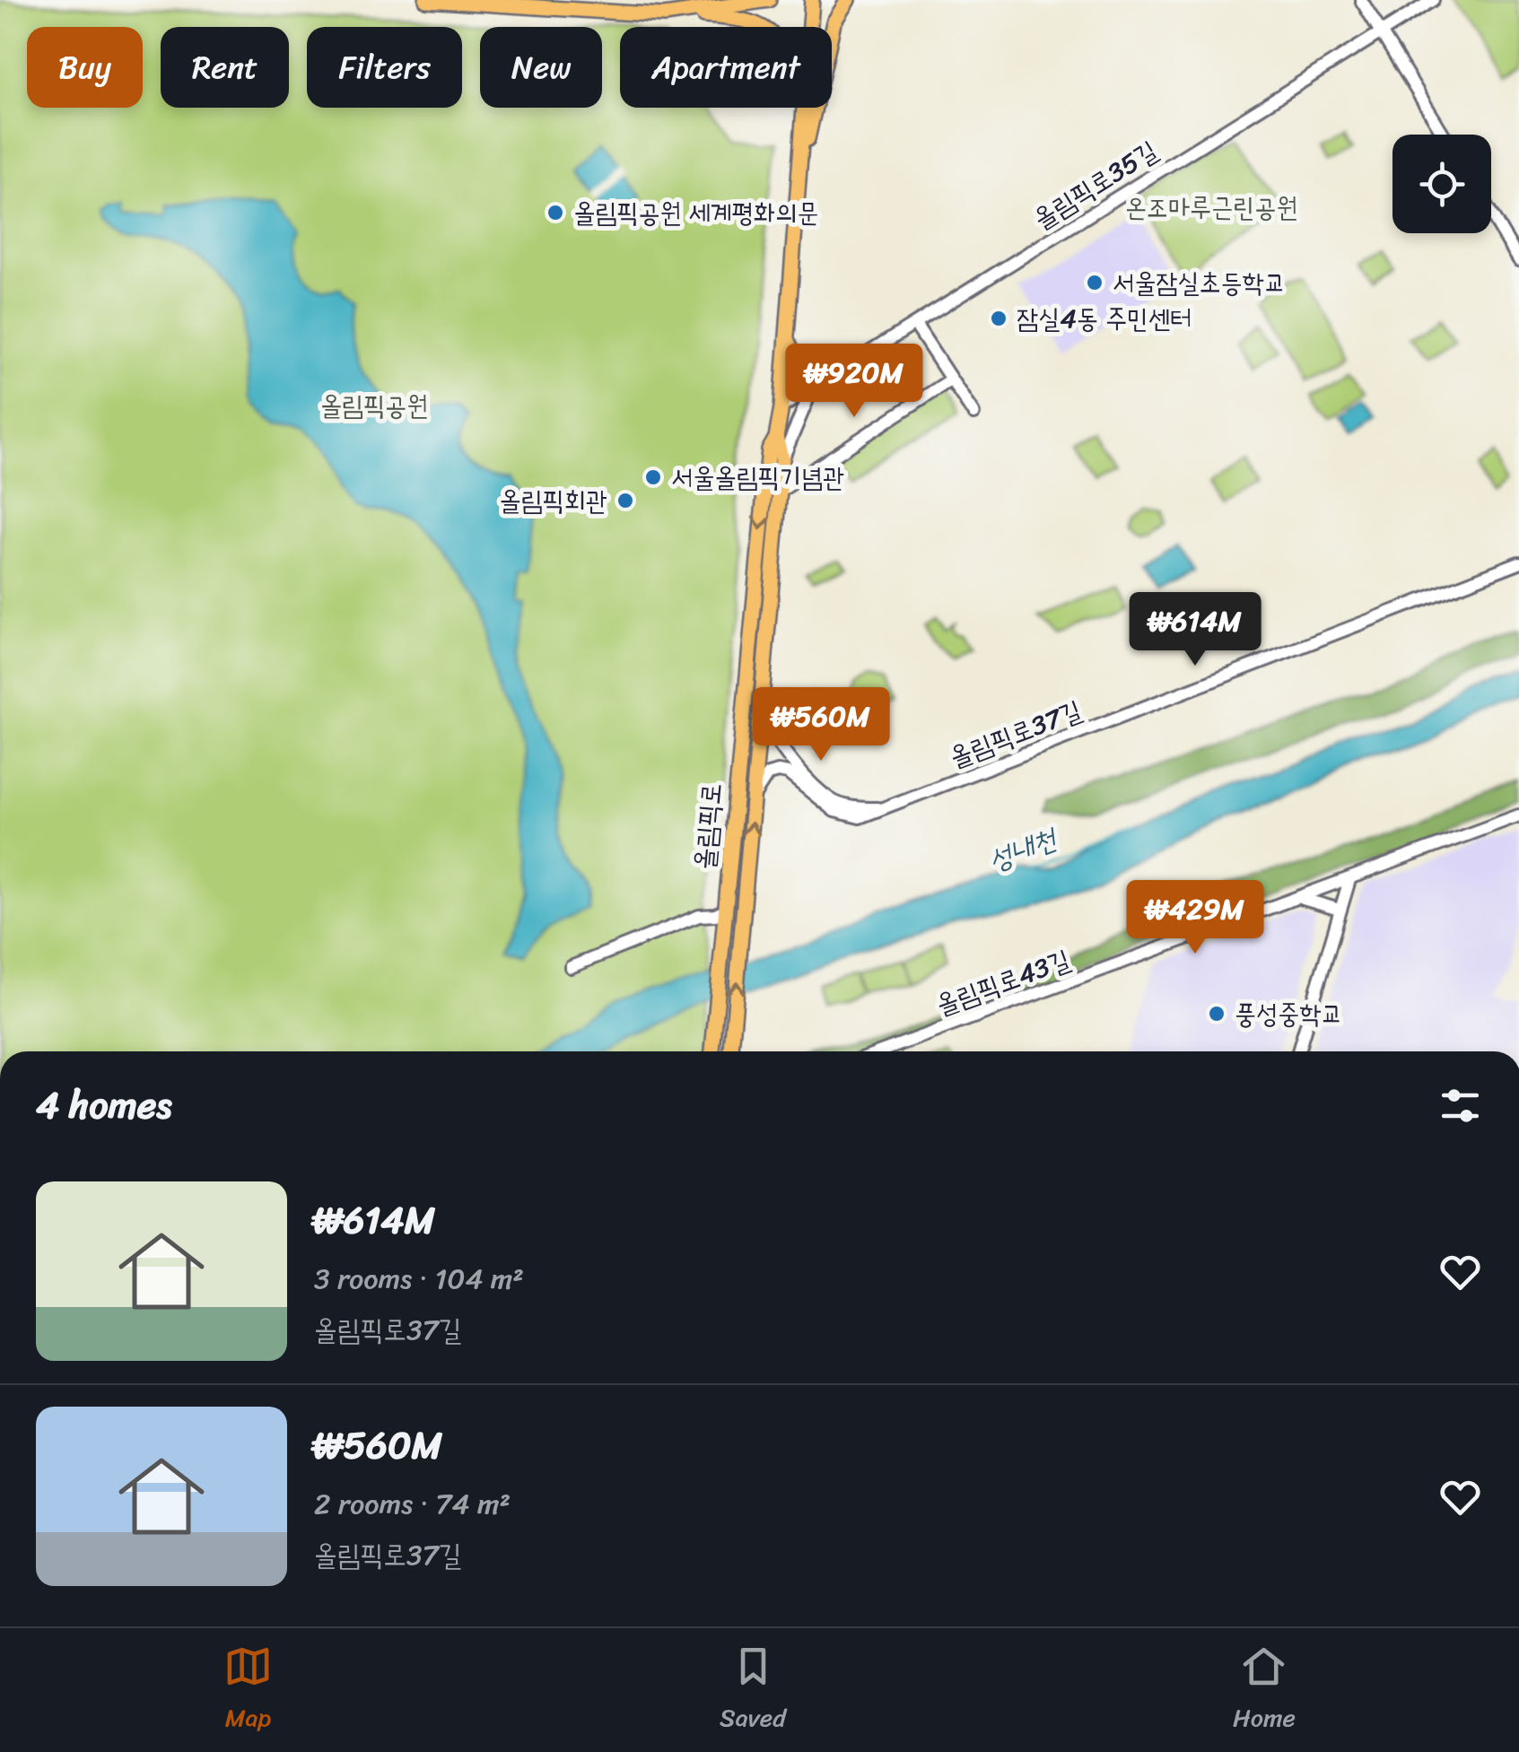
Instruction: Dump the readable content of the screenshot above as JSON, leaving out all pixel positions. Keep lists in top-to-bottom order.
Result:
{
  "streets": {
    "main road": ["올림픽로"],
    "street": ["올림픽로35길", "올림픽로37길", "올림픽로43길"]
  },
  "crossings": [
    ["올림픽로35길", "올림픽로"],
    ["올림픽로37길", "올림픽로"]
  ],
  "water": ["성내천"],
  "parks": ["온조마루근린공원", "올림픽공원"],
  "places": [
    "올림픽공원 세계평화의문",
    "서울잠실초등학교",
    "잠실4동 주민센터",
    "서울올림픽기념관",
    "올림픽회관",
    "풍성중학교"
  ],
  "page": {
    "chip": [
      "Buy",
      "Rent",
      "Filters",
      "New",
      "Apartment"
    ],
    "price": [
      "₩920M",
      "₩614M",
      "₩560M",
      "₩429M"
    ],
    "heading": "4 homes",
    "list": [
      {
        "name": "₩614M",
        "note": "3 rooms · 104 m² · 올림픽로37길"
      },
      {
        "name": "₩560M",
        "note": "2 rooms · 74 m² · 올림픽로37길"
      }
    ],
    "tabs": ["Map", "Saved", "Home"]
  }
}
